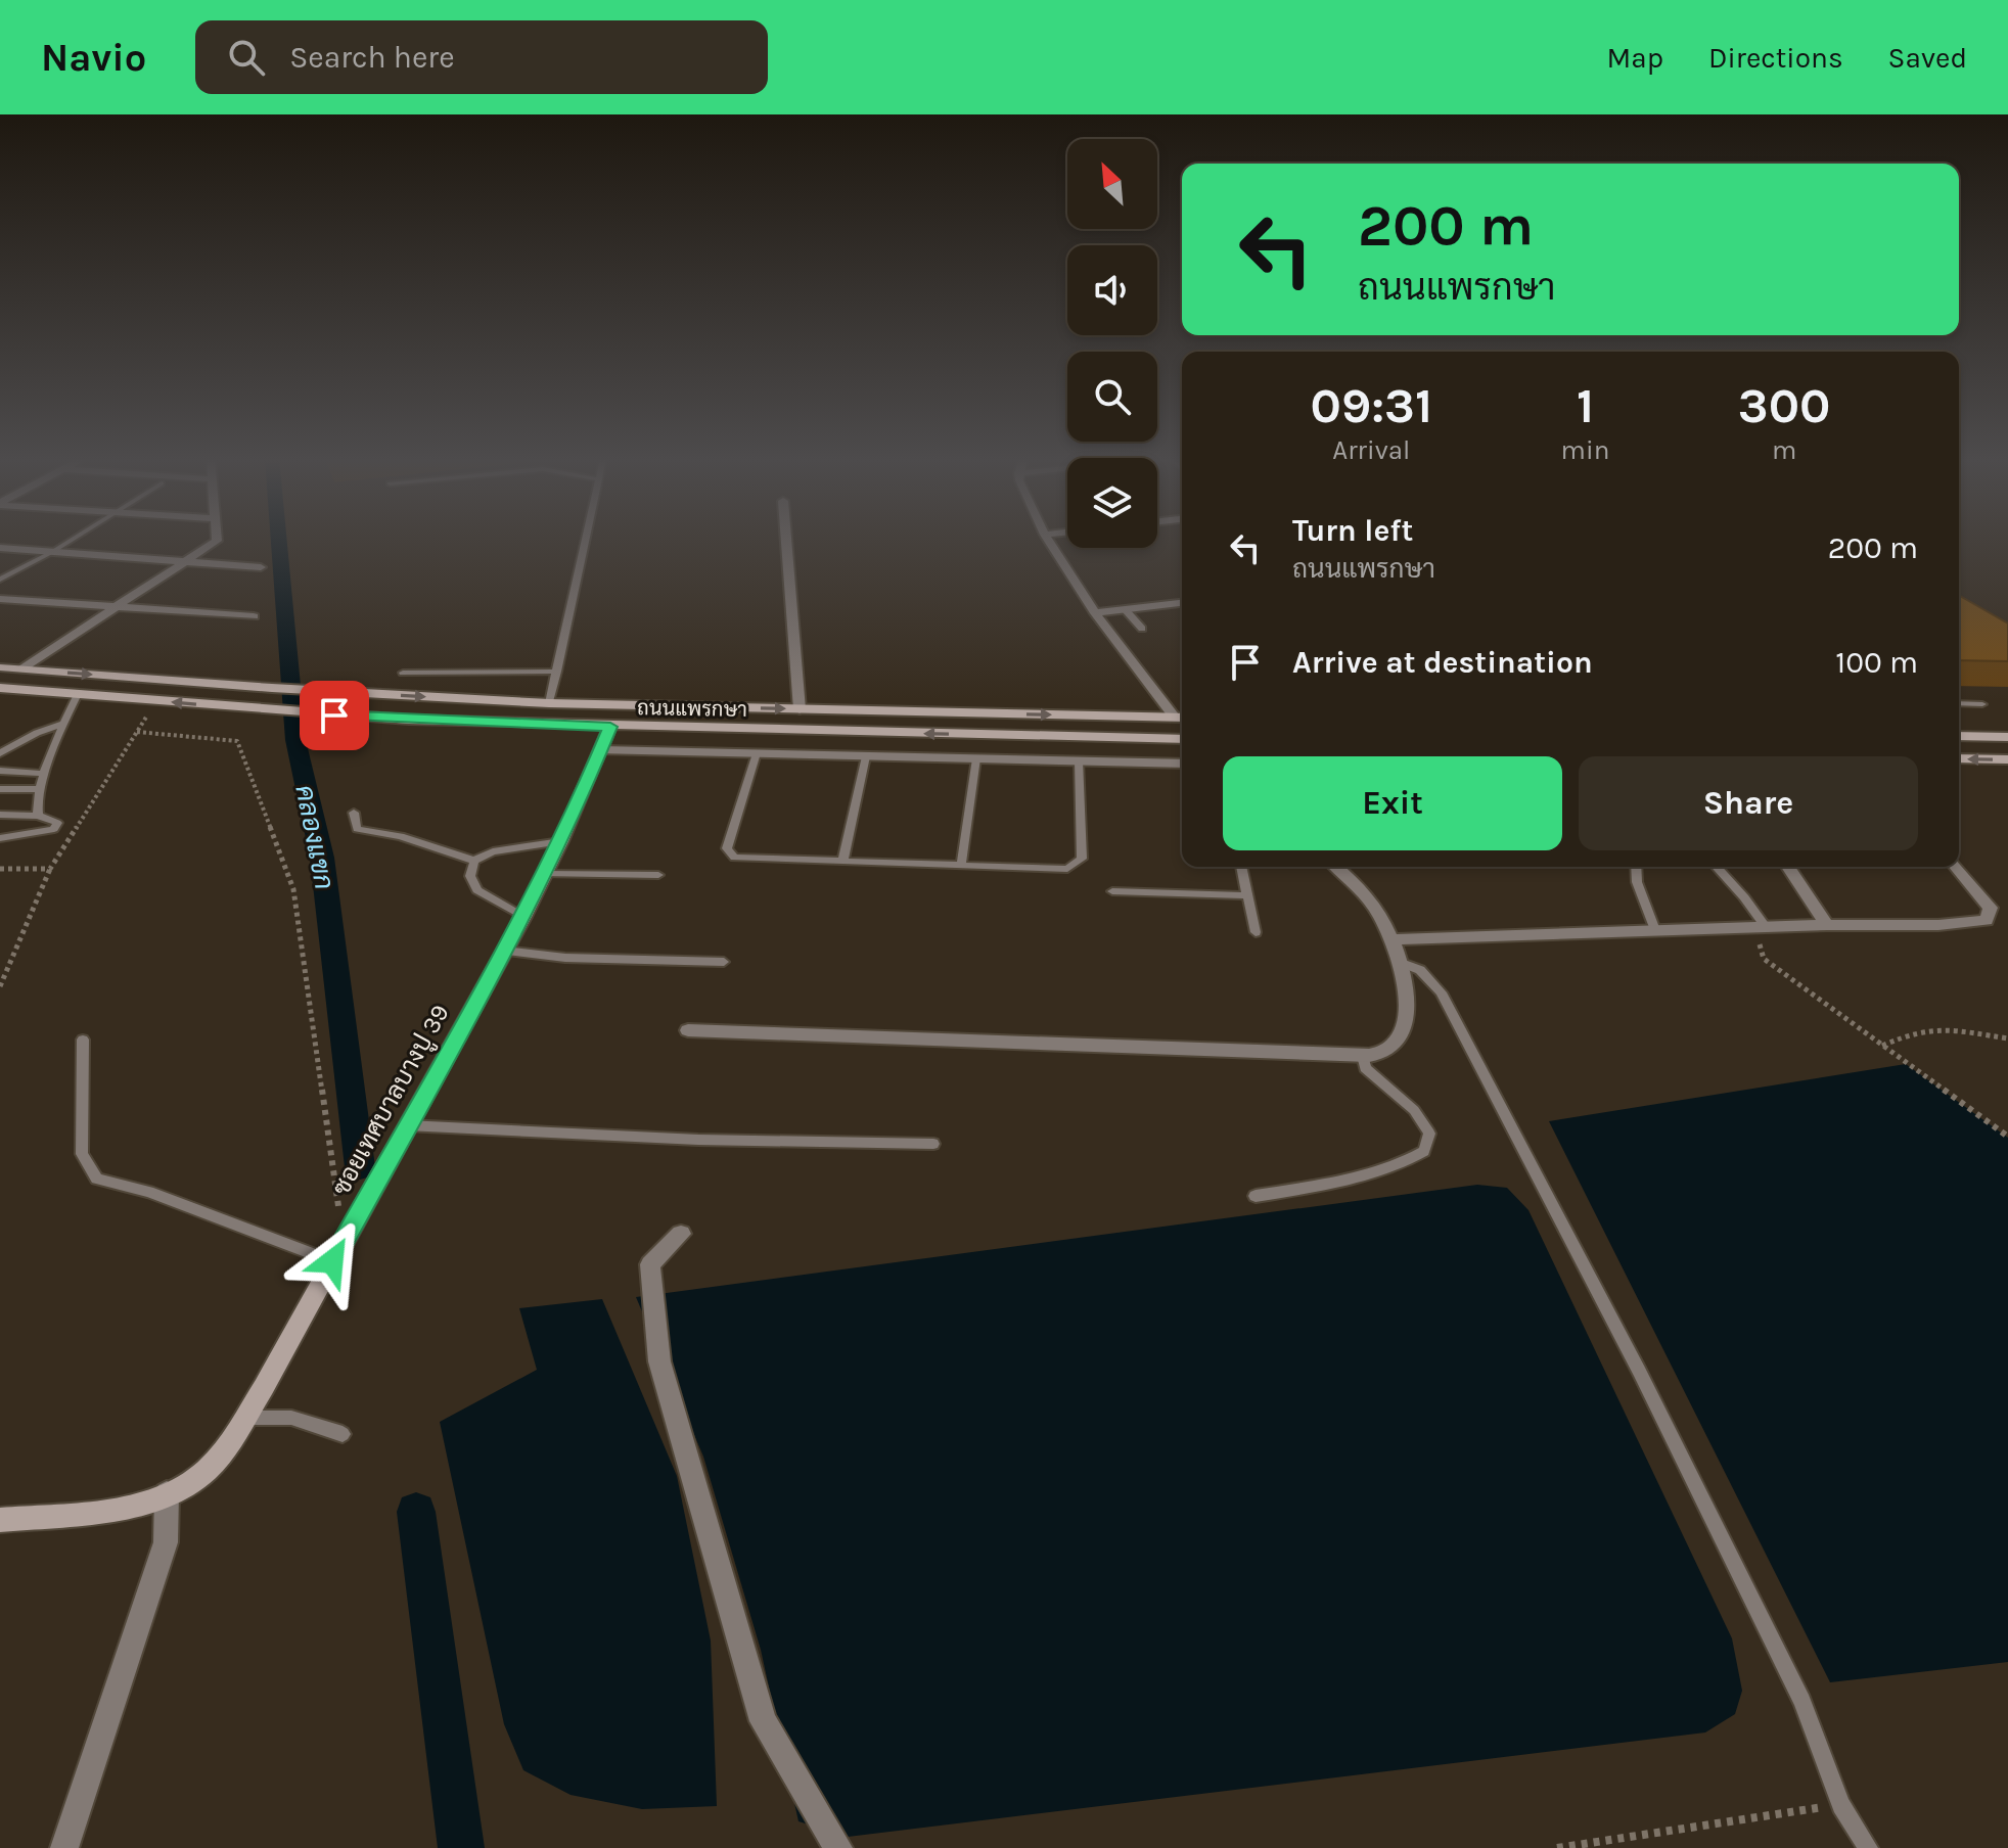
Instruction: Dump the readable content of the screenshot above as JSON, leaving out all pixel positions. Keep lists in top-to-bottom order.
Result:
{
  "streets": {
    "main road": ["ถนนแพรกษา", "ซอยเทศบาลบางปู 39"]
  },
  "crossings": [
    ["ถนนแพรกษา", "ซอยเทศบาลบางปู 39"]
  ],
  "water": ["คลองแขก"],
  "north": "top left",
  "page": {
    "header": "Navio",
    "search": "Search here",
    "nav": ["Map", "Directions", "Saved"],
    "turn": ["200 m", "ถนนแพรกษา"],
    "eta": [
      "09:31",
      "Arrival",
      "1",
      "min",
      "300",
      "m"
    ],
    "list": [
      {
        "name": "Turn left",
        "note": "ถนนแพรกษา",
        "value": "200 m"
      },
      {
        "name": "Arrive at destination",
        "value": "100 m"
      }
    ],
    "buttons": ["Exit", "Share"]
  }
}
